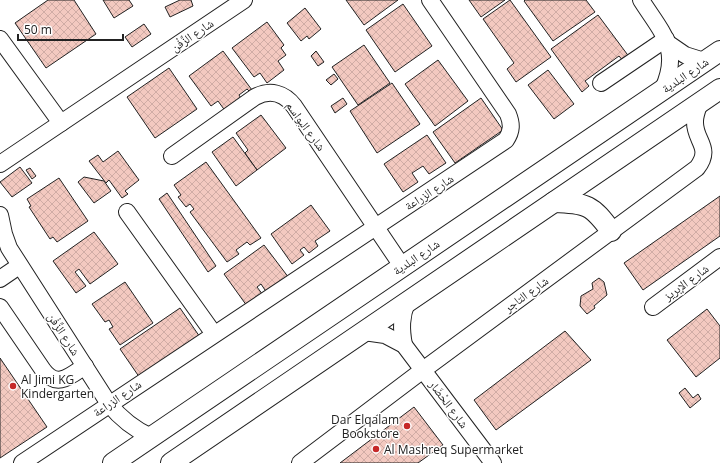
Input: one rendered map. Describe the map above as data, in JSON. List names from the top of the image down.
{
  "streets": {
    "main road": ["شارع البلدية"],
    "street": [
      "شارع الزَّفْن",
      "شارع البواسم",
      "شارع الزراعة",
      "شارع الإبريز",
      "شارع التاجر",
      "شارع الحْضَار"
    ]
  },
  "crossings": [
    ["شارع الزَّفْن", "شارع البلدية"],
    ["شارع الزَّفْن", "شارع الزراعة"],
    ["شارع البلدية", "شارع البواسم"],
    ["شارع البواسم", "شارع الزراعة"],
    ["شارع التاجر", "شارع الحْضَار"]
  ],
  "places": ["Al Jimi KG Kindergarten", "Dar Elqalam Bookstore", "Al Mashreq Supermarket"],
  "scale_bar": "50 m"
}
